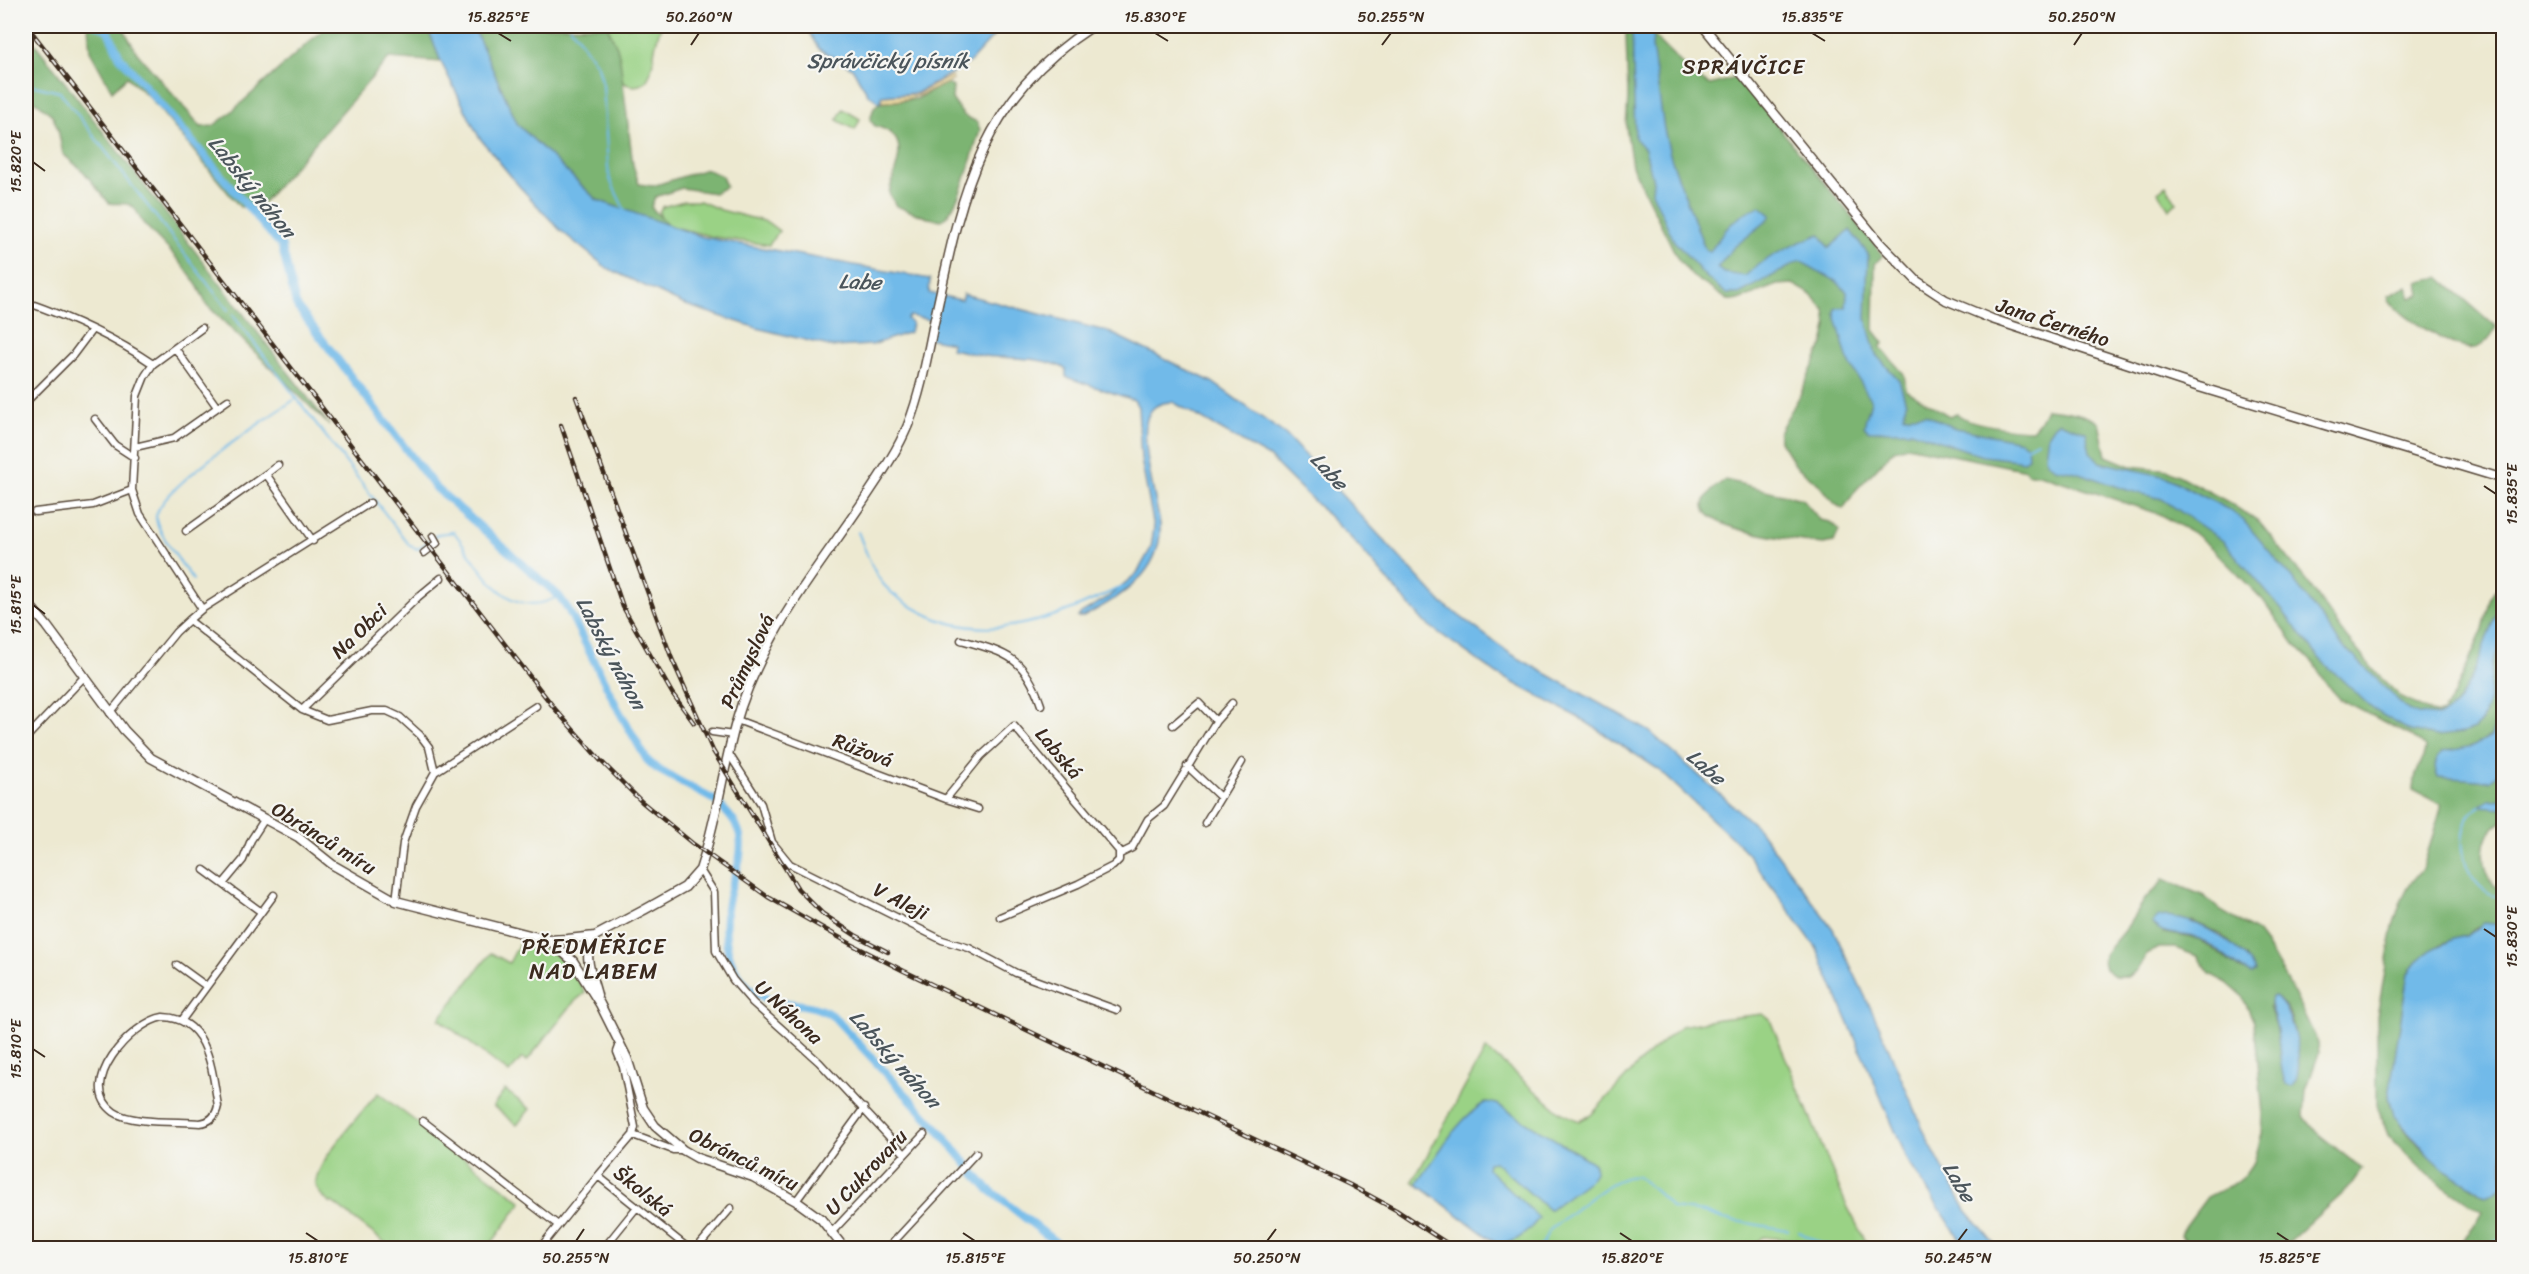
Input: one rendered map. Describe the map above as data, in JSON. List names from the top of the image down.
{
  "streets": {
    "street": [
      "Jana Černého",
      "Na Obci",
      "Průmyslová",
      "Růžová",
      "Labská",
      "Obránců míru",
      "V Aleji",
      "U Náhona",
      "U Cukrovaru",
      "Školská"
    ]
  },
  "crossings": [
    ["Průmyslová", "Růžová"],
    ["Průmyslová", "V Aleji"],
    ["Průmyslová", "U Náhona"],
    ["Růžová", "Labská"],
    ["Obránců míru", "U Cukrovaru"],
    ["U Náhona", "U Cukrovaru"]
  ],
  "districts": ["SPRÁVČICE", "PŘEDMĚŘICE NAD LABEM"],
  "water": ["Správčický písník", "Labský náhon", "Labe"],
  "coordinates": [
    "15.825°E",
    "50.260°N",
    "15.830°E",
    "50.255°N",
    "15.835°E",
    "50.250°N",
    "15.820°E",
    "15.815°E",
    "15.810°E",
    "50.245°N"
  ]
}
